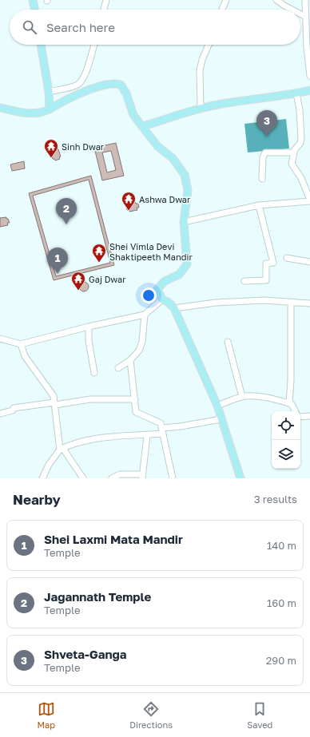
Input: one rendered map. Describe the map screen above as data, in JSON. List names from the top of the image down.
{
  "places": {
    "temple": [
      "Sinh Dwar",
      "Ashwa Dwar",
      "Shei Vimla Devi Shaktipeeth Mandir",
      "Gaj Dwar"
    ]
  },
  "page": {
    "search": "Search here",
    "pins": ["3", "2", "1"],
    "heading": ["Nearby", "3 results"],
    "list": [
      {
        "mark": "1",
        "name": "Shei Laxmi Mata Mandir",
        "note": "Temple",
        "value": "140 m"
      },
      {
        "mark": "2",
        "name": "Jagannath Temple",
        "note": "Temple",
        "value": "160 m"
      },
      {
        "mark": "3",
        "name": "Shveta-Ganga",
        "note": "Temple",
        "value": "290 m"
      }
    ],
    "nav": ["Map", "Directions", "Saved"]
  }
}
